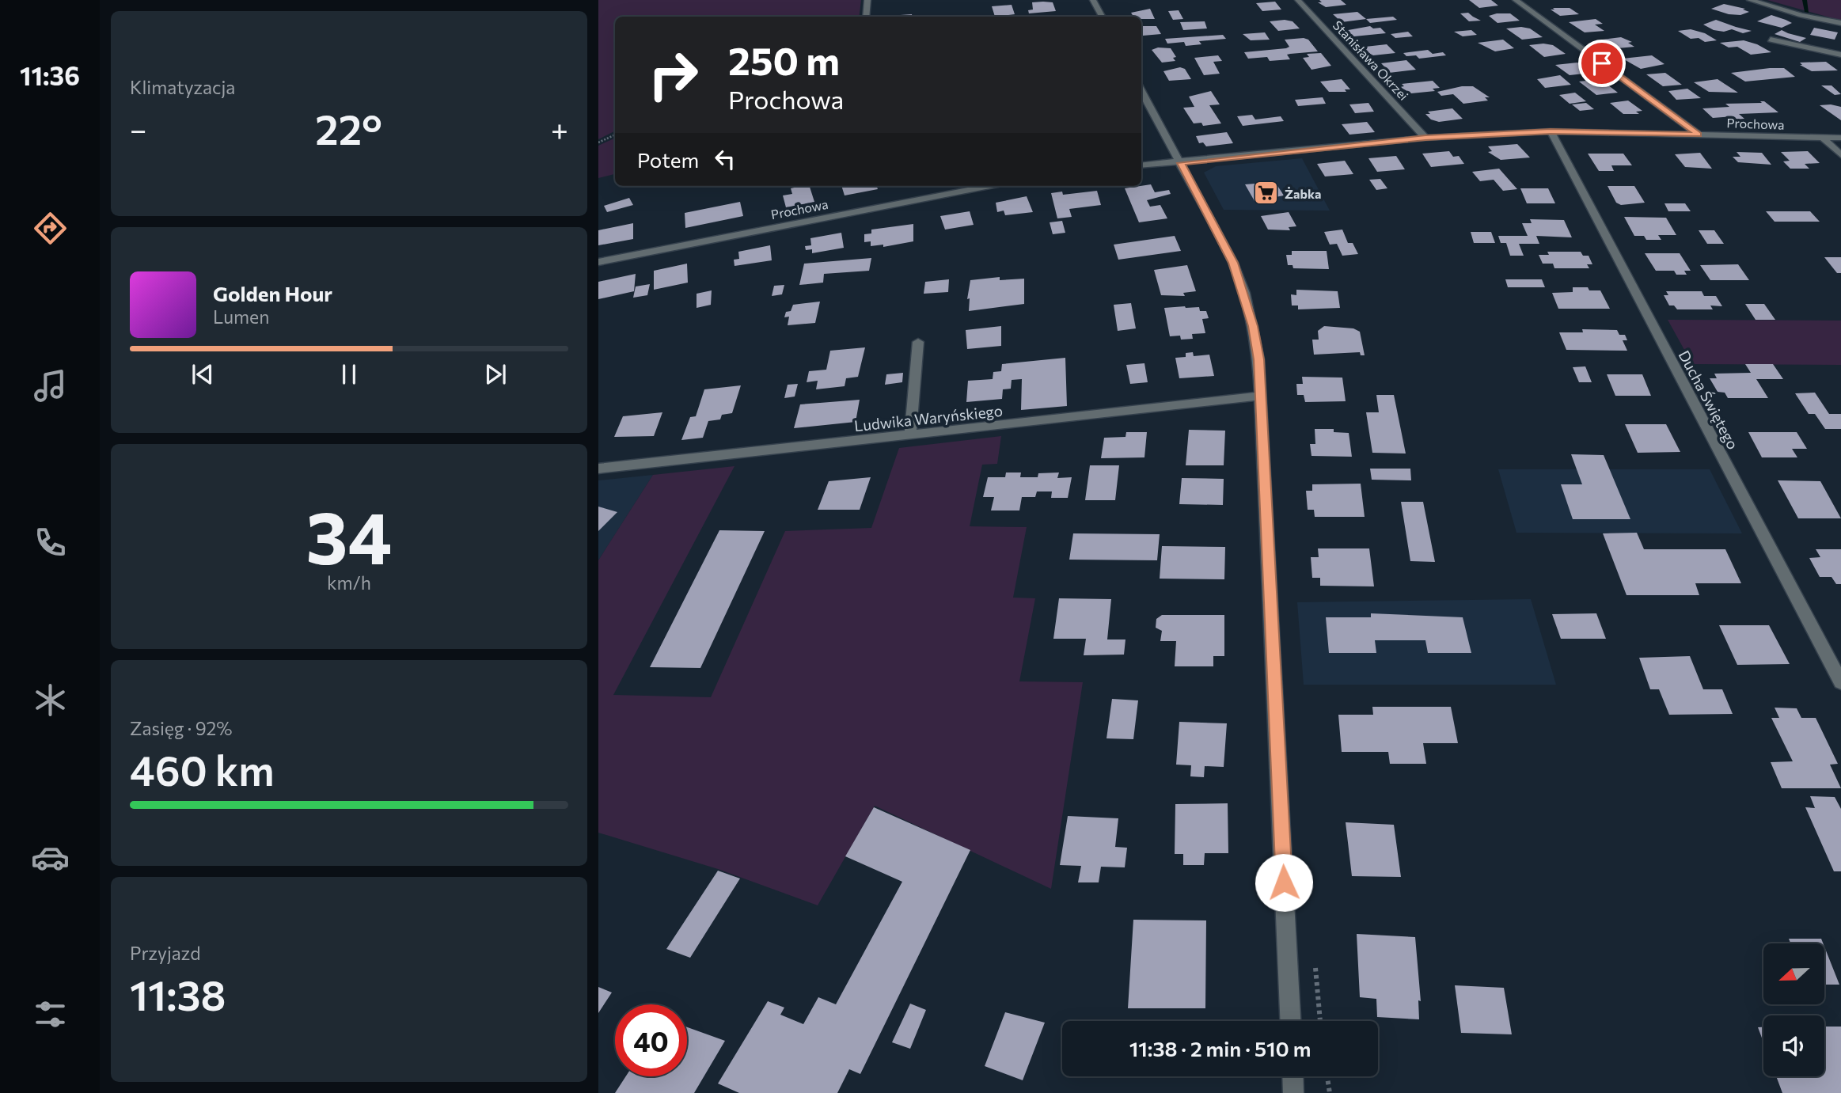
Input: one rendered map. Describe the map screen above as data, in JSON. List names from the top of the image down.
{
  "streets": {
    "street": [
      "Stanisława Okrzei",
      "Prochowa",
      "Ducha Świętego",
      "Ludwika Waryńskiego"
    ]
  },
  "crossings": [
    ["Stanisława Okrzei", "Prochowa"],
    ["Prochowa", "Ducha Świętego"]
  ],
  "places": {
    "supermarket": ["Żabka"]
  },
  "north": "left",
  "page": {
    "tabs": "11:36",
    "tile": [
      "Klimatyzacja",
      ["34", "km/h"],
      ["Zasięg · 92%", "460 km"],
      ["Przyjazd", "11:38"]
    ],
    "turn": ["250 m", "Prochowa"],
    "heat": ["−", "22°", "+"],
    "then": "Potem",
    "song": ["Golden Hour", "Lumen"],
    "limit": "40",
    "trip": "11:38 · 2 min · 510 m"
  }
}
